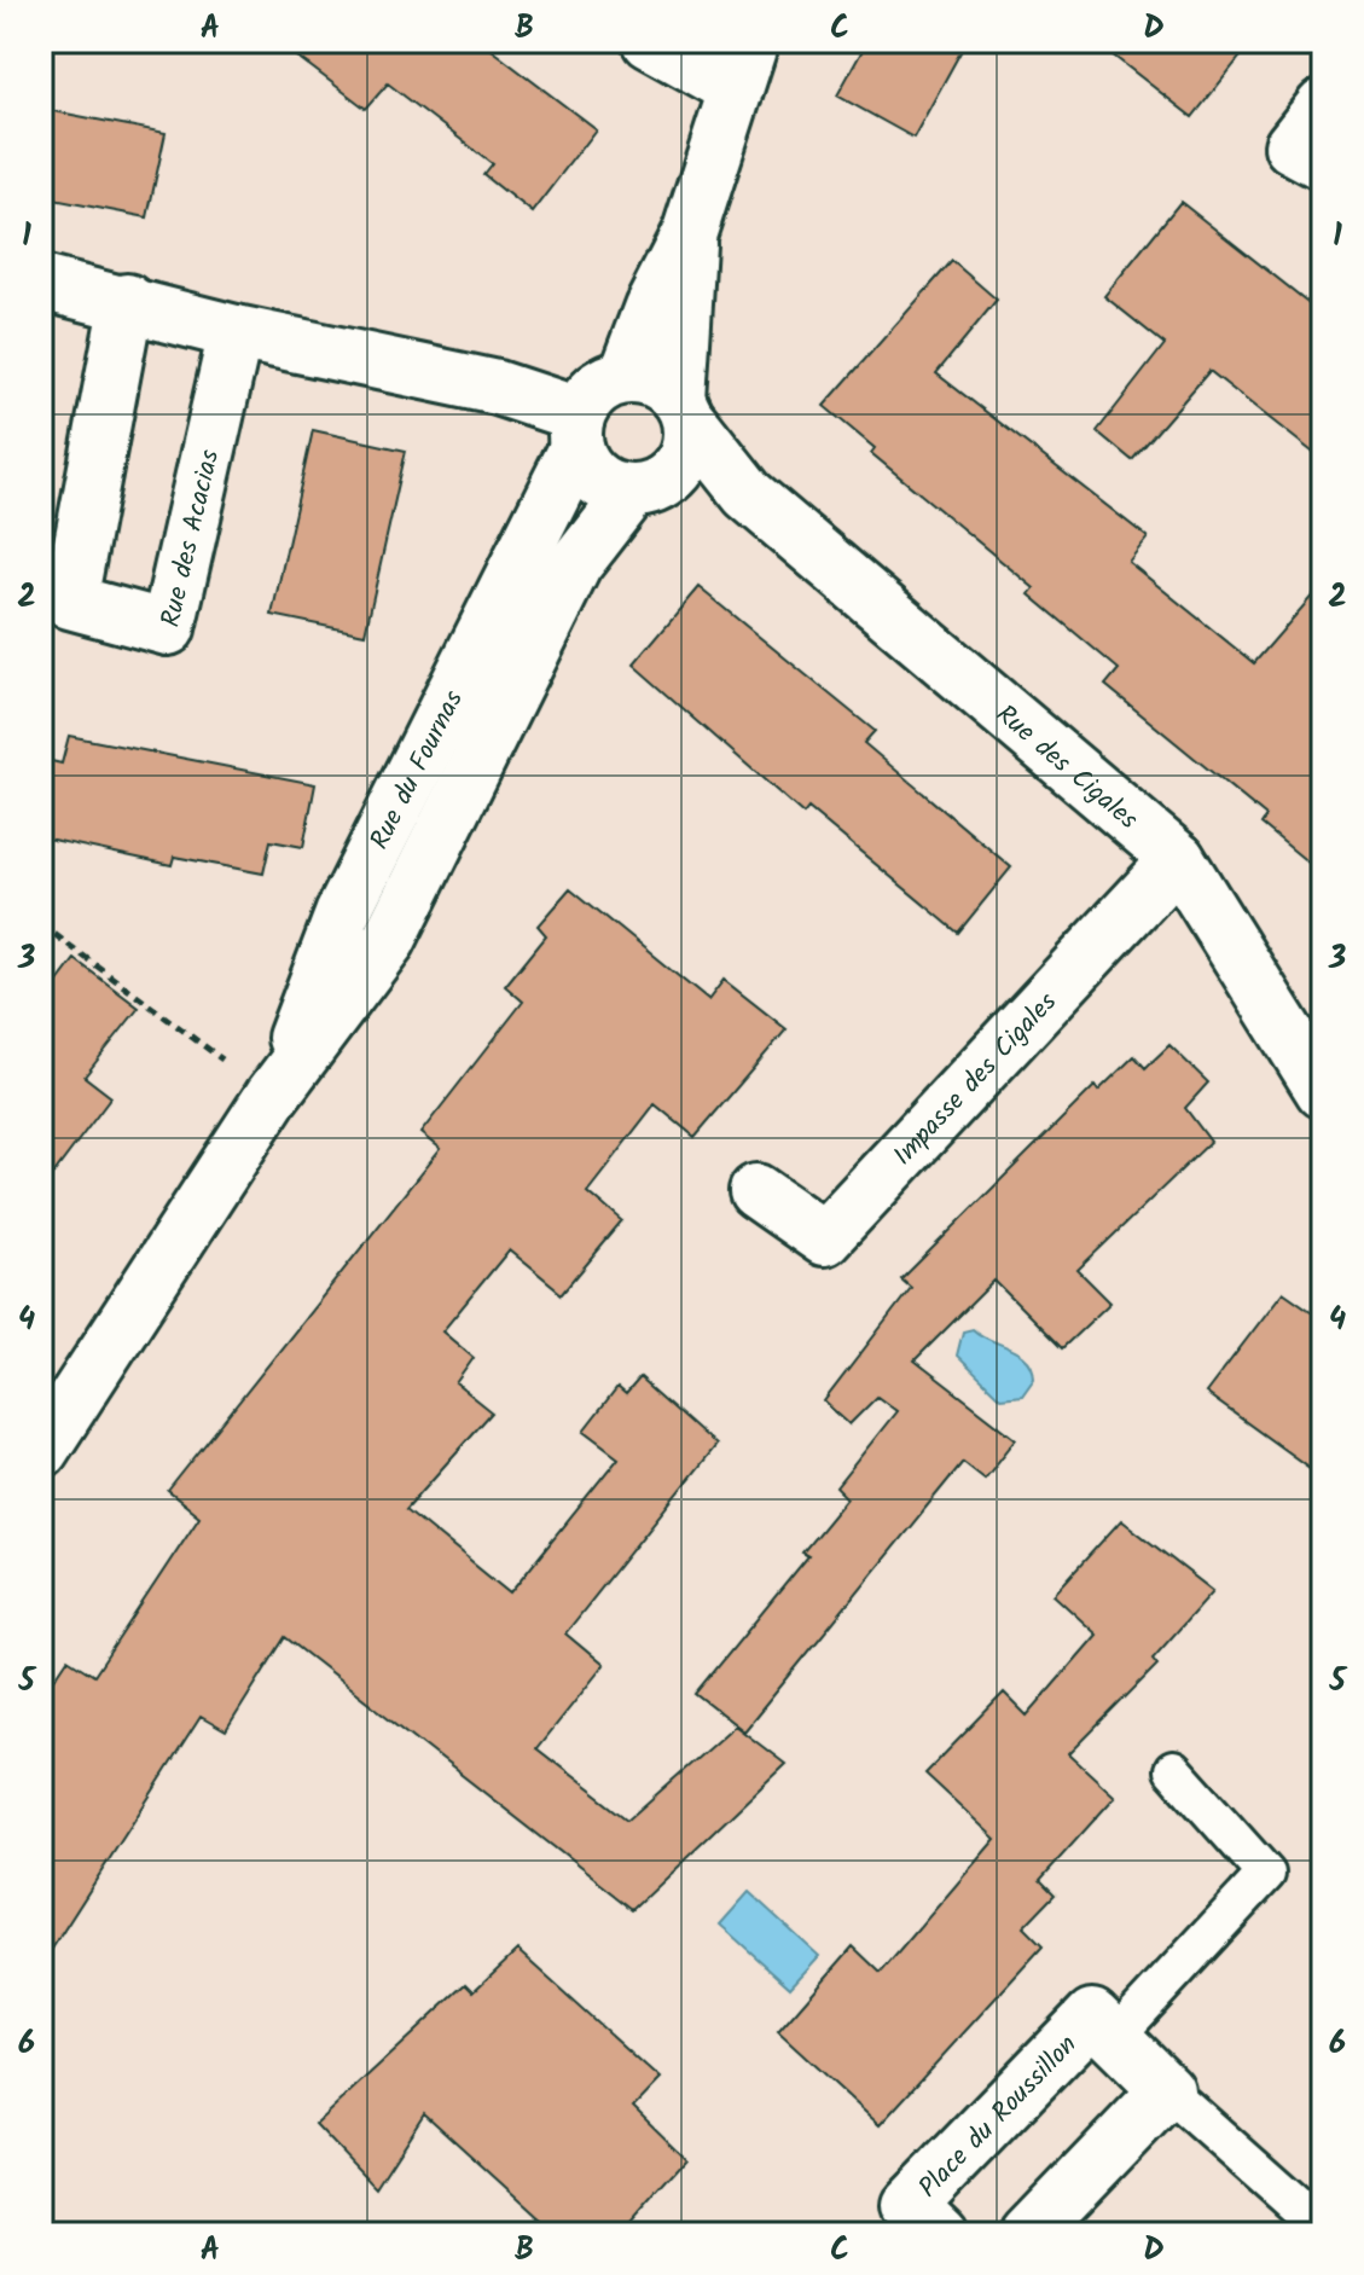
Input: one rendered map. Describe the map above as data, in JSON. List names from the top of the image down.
{
  "streets": {
    "street": [
      "Rue des Acacias",
      "Rue des Cigales",
      "Rue du Fournas",
      "Impasse des Cigales",
      "Place du Roussillon"
    ]
  },
  "crossings": [
    ["Rue des Cigales", "Rue du Fournas"],
    ["Rue des Cigales", "Impasse des Cigales"]
  ],
  "grid": {
    "columns": [
      "A",
      "B",
      "C",
      "D"
    ],
    "rows": [
      "1",
      "2",
      "3",
      "4",
      "5",
      "6"
    ]
  }
}
